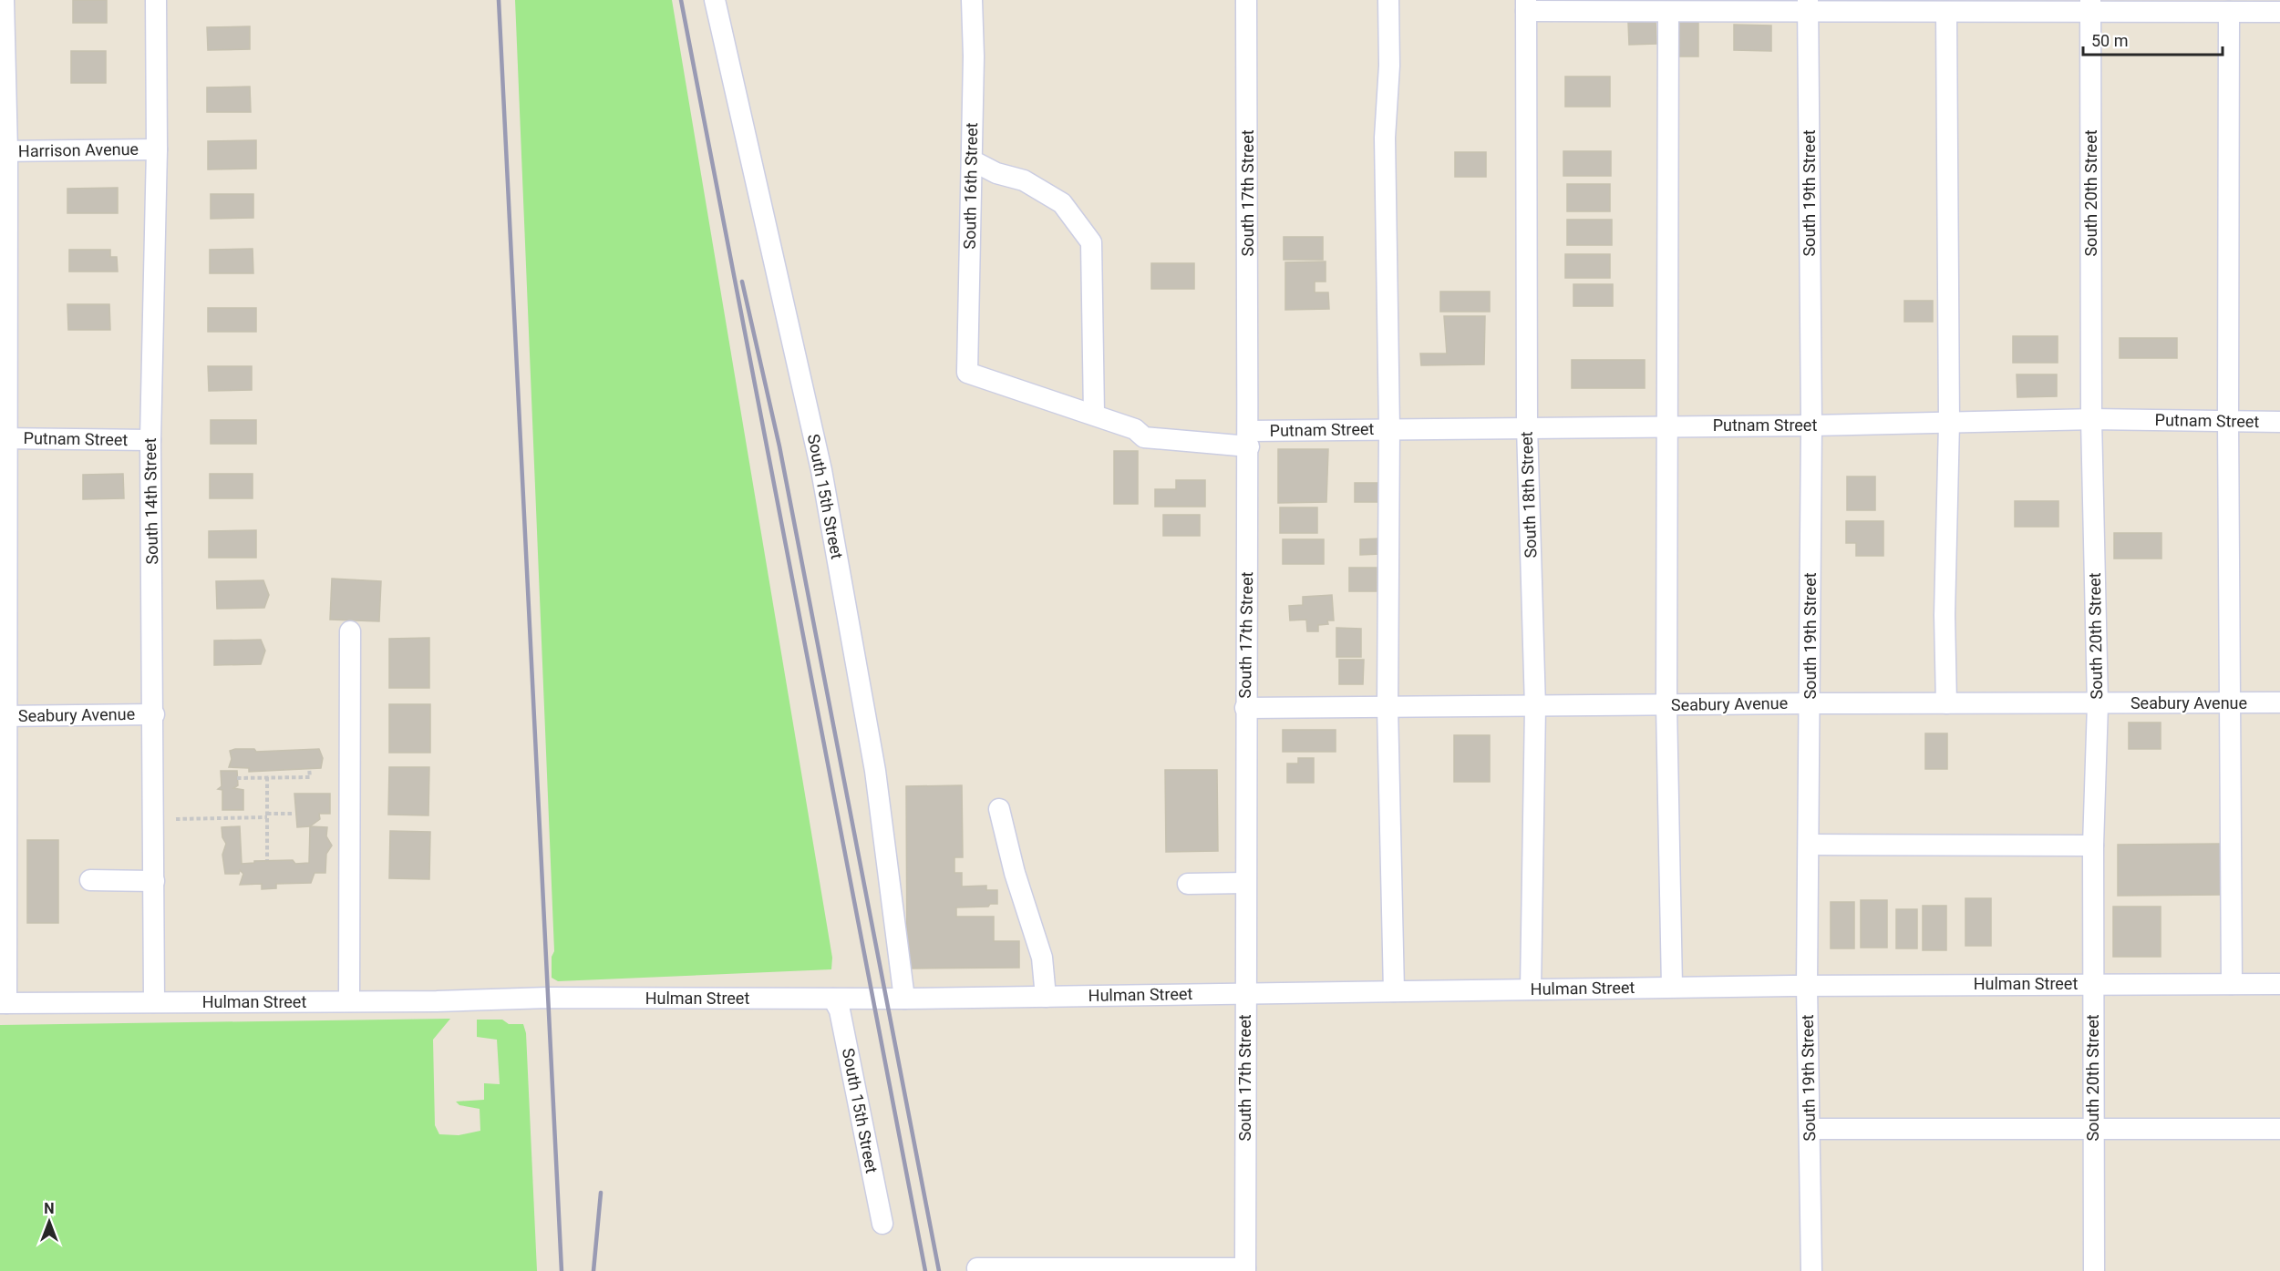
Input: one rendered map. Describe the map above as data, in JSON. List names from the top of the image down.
{
  "streets": {
    "street": [
      "Harrison Avenue",
      "South 16th Street",
      "South 17th Street",
      "South 19th Street",
      "South 20th Street",
      "Putnam Street",
      "South 18th Street",
      "South 15th Street",
      "South 14th Street",
      "Seabury Avenue",
      "Hulman Street"
    ]
  },
  "crossings": [
    ["Harrison Avenue", "South 14th Street"],
    ["South 16th Street", "Putnam Street"],
    ["South 17th Street", "Putnam Street"],
    ["South 17th Street", "Seabury Avenue"],
    ["South 17th Street", "Hulman Street"],
    ["South 19th Street", "Putnam Street"],
    ["South 19th Street", "Seabury Avenue"],
    ["South 19th Street", "Hulman Street"],
    ["South 20th Street", "Putnam Street"],
    ["South 20th Street", "Seabury Avenue"],
    ["South 20th Street", "Hulman Street"],
    ["Putnam Street", "South 18th Street"],
    ["Putnam Street", "South 14th Street"],
    ["South 18th Street", "Seabury Avenue"],
    ["South 18th Street", "Hulman Street"],
    ["South 15th Street", "Hulman Street"],
    ["South 14th Street", "Seabury Avenue"],
    ["South 14th Street", "Hulman Street"]
  ],
  "scale_bar": "50 m",
  "north": "top"
}
